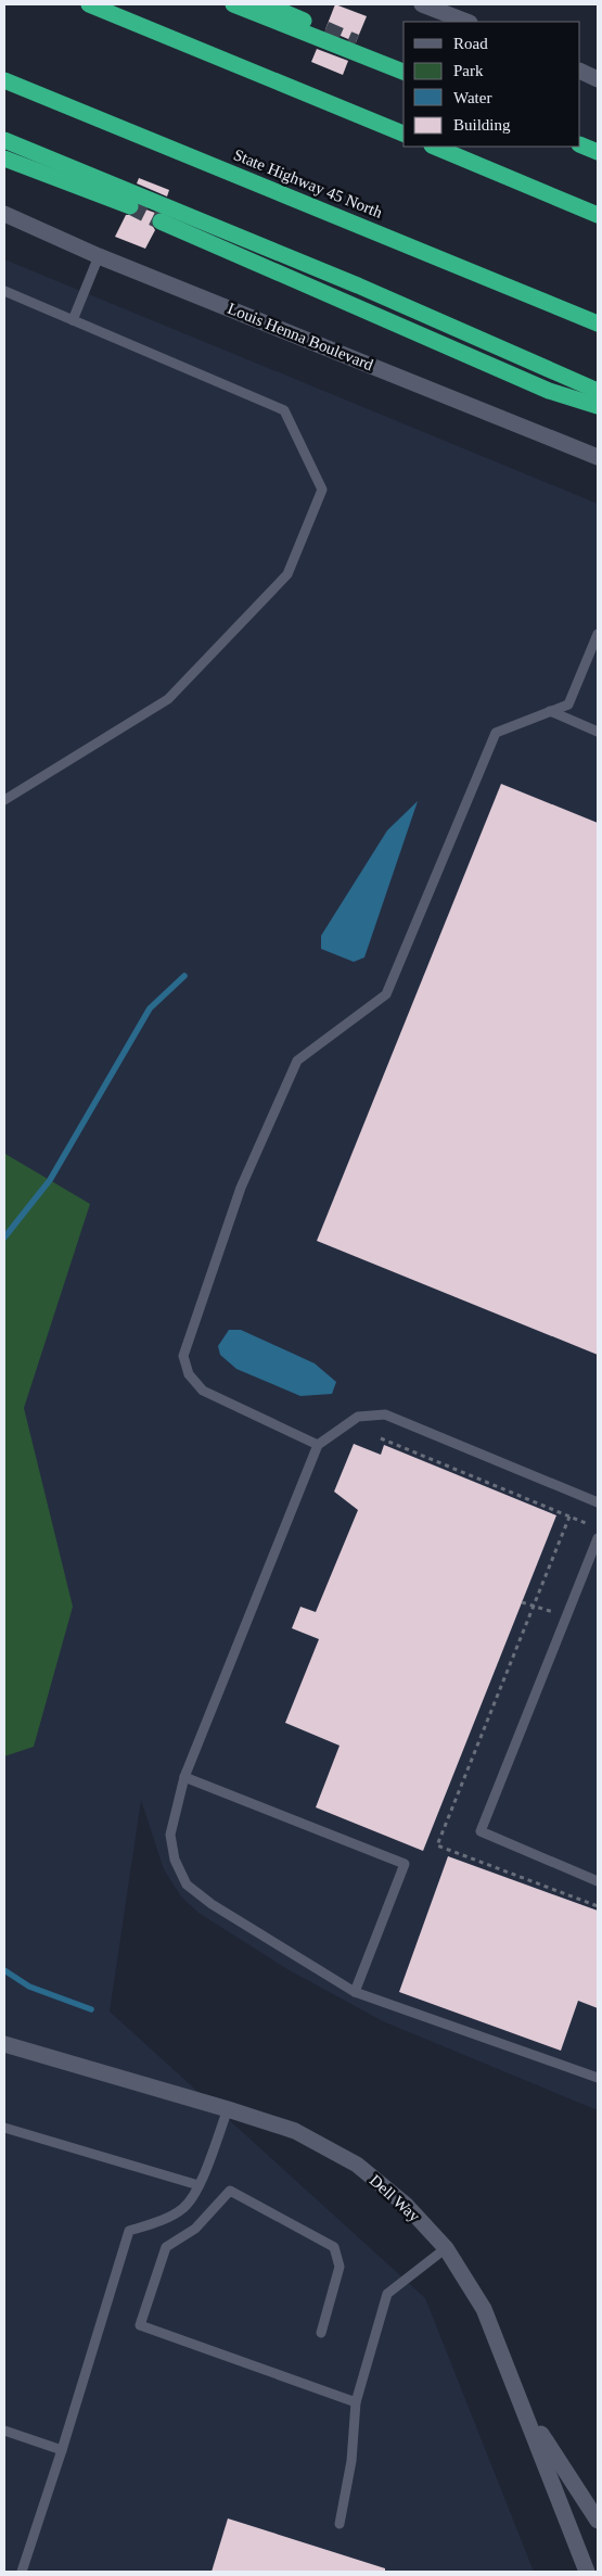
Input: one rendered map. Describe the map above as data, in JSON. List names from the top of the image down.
{
  "streets": {
    "highway": ["State Highway 45 North"],
    "street": ["Louis Henna Boulevard", "Dell Way"]
  },
  "legend": [
    "Road",
    "Park",
    "Water",
    "Building"
  ]
}
